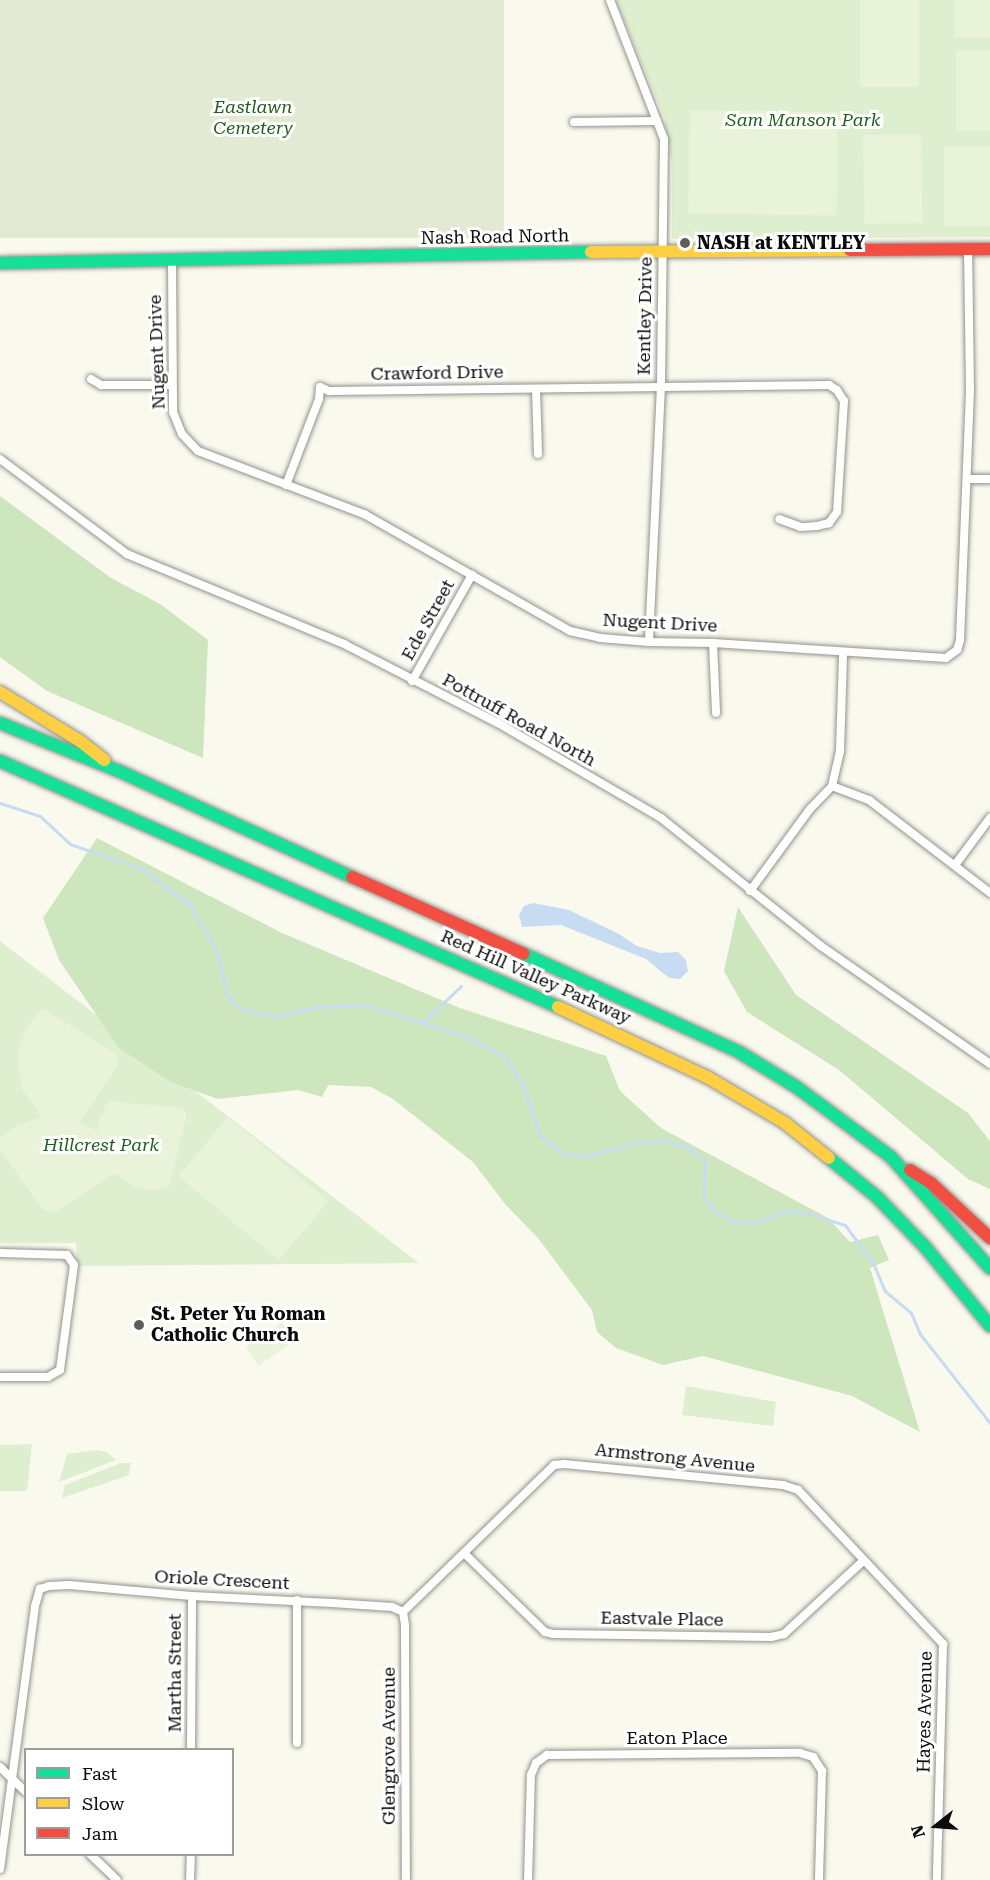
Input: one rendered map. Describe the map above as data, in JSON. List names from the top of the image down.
{
  "streets": {
    "main road": ["Nash Road North", "Red Hill Valley Parkway"],
    "street": [
      "Kentley Drive",
      "Nugent Drive",
      "Crawford Drive",
      "Ede Street",
      "Pottruff Road North",
      "Armstrong Avenue",
      "Oriole Crescent",
      "Eastvale Place",
      "Martha Street",
      "Hayes Avenue",
      "Eaton Place",
      "Glengrove Avenue"
    ]
  },
  "crossings": [
    ["Nash Road North", "Kentley Drive"],
    ["Nash Road North", "Nugent Drive"],
    ["Kentley Drive", "Nugent Drive"],
    ["Kentley Drive", "Crawford Drive"],
    ["Nugent Drive", "Crawford Drive"],
    ["Nugent Drive", "Ede Street"],
    ["Ede Street", "Pottruff Road North"],
    ["Armstrong Avenue", "Oriole Crescent"],
    ["Armstrong Avenue", "Eastvale Place"],
    ["Armstrong Avenue", "Hayes Avenue"],
    ["Armstrong Avenue", "Glengrove Avenue"],
    ["Oriole Crescent", "Martha Street"],
    ["Oriole Crescent", "Glengrove Avenue"]
  ],
  "parks": ["Eastlawn Cemetery", "Sam Manson Park", "Hillcrest Park"],
  "places": ["NASH at KENTLEY", "St. Peter Yu Roman Catholic Church"],
  "legend": ["Fast", "Slow", "Jam"],
  "north": "left"
}
